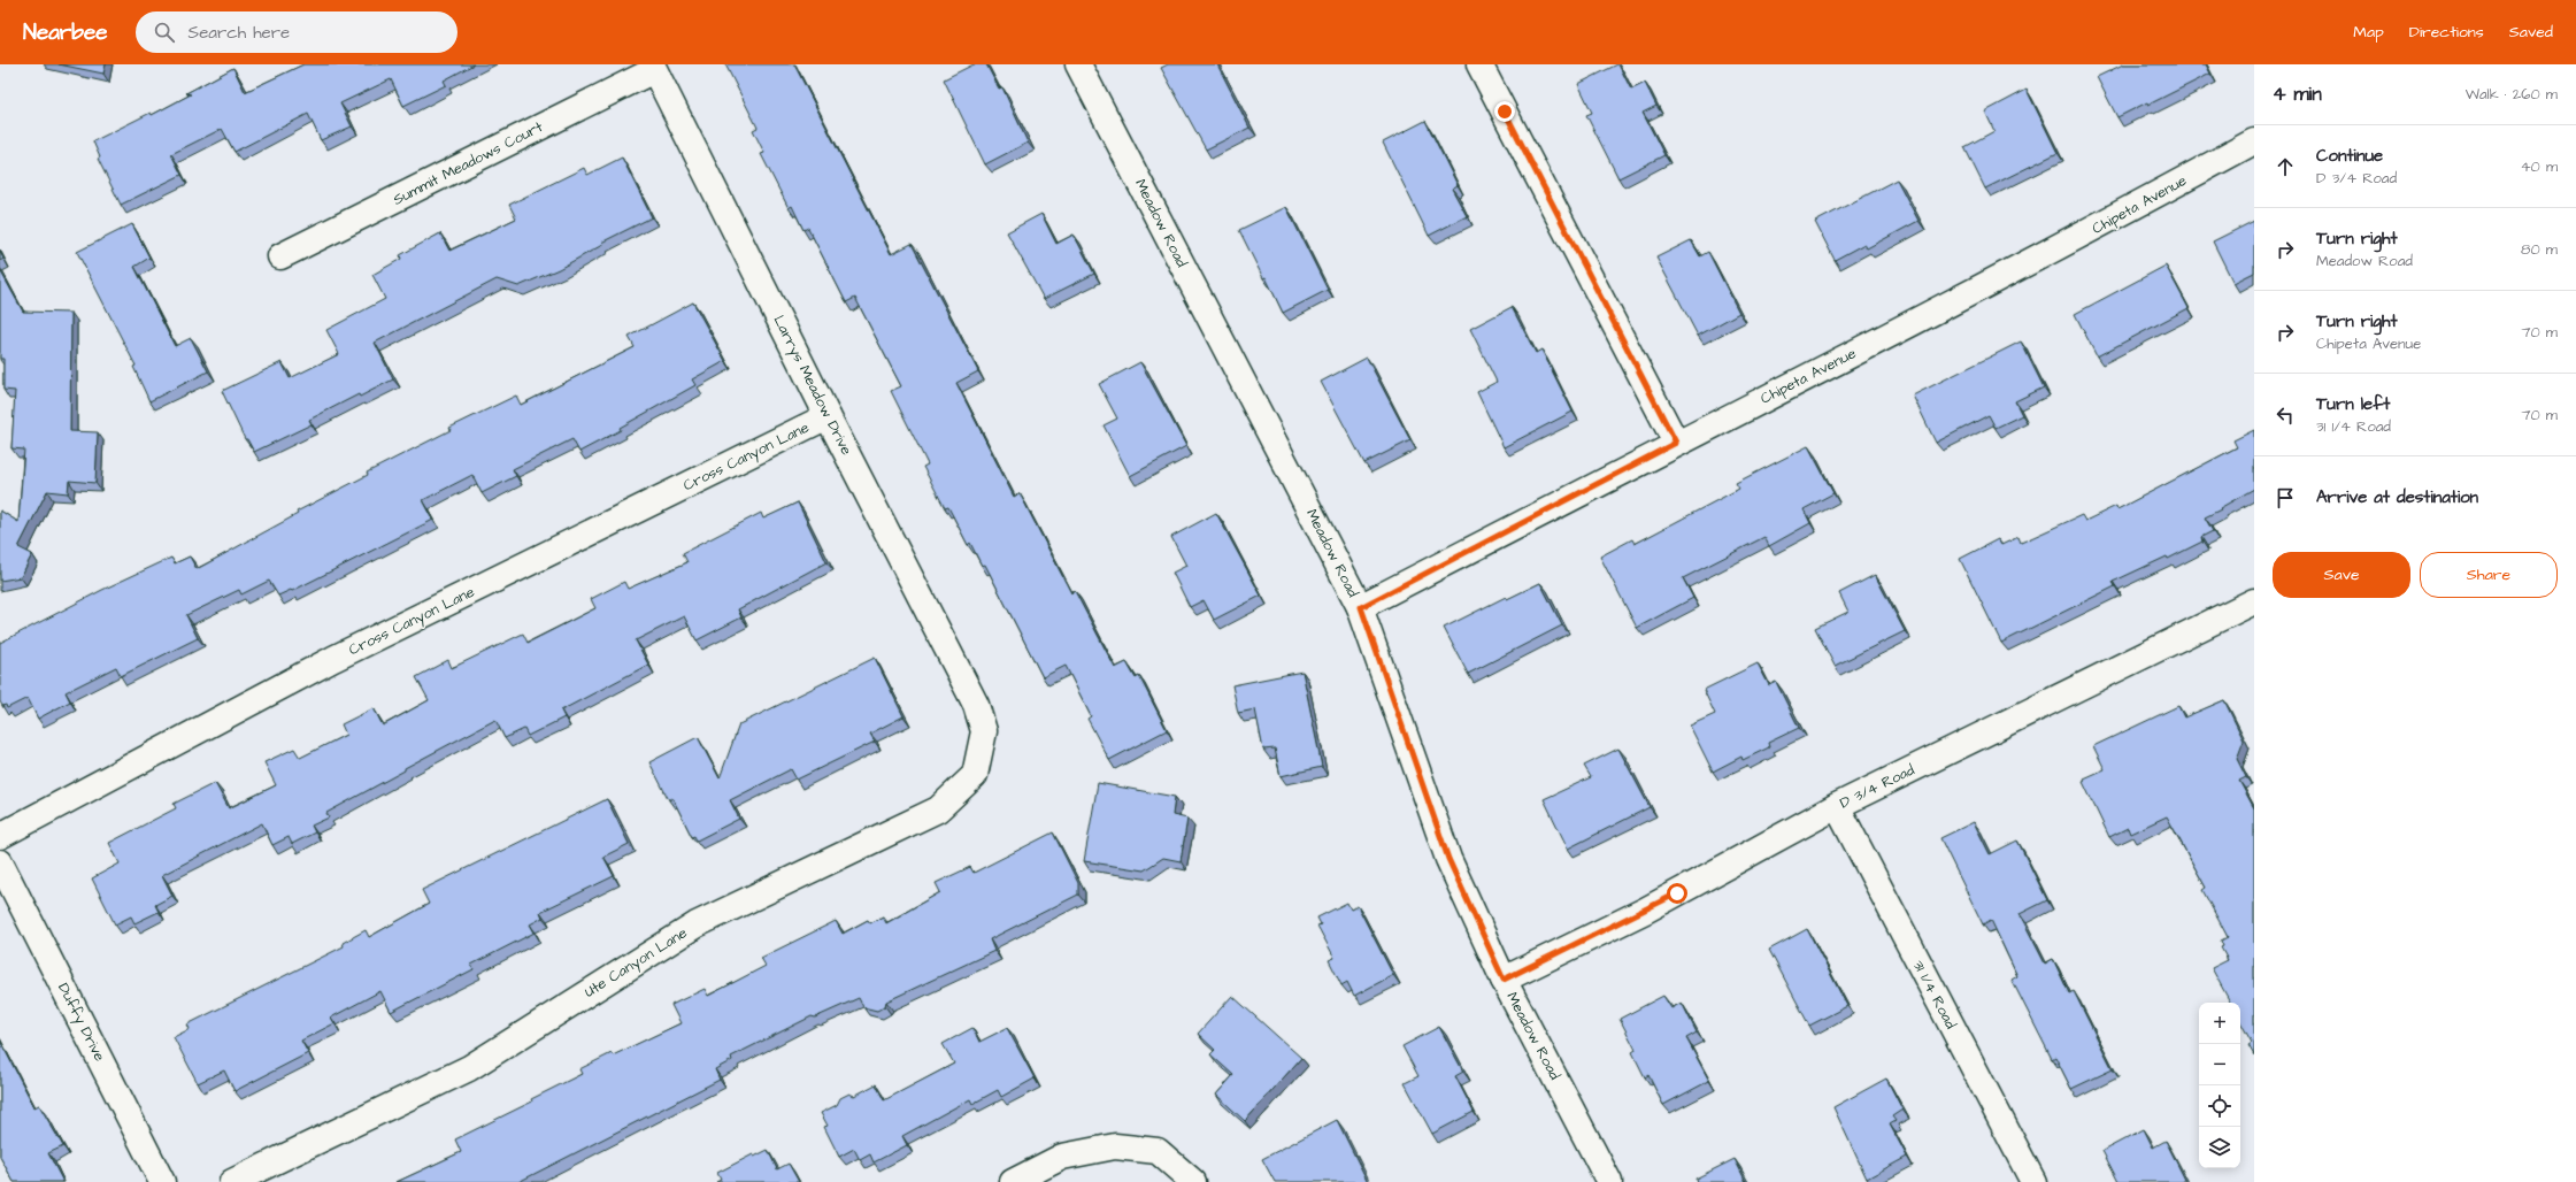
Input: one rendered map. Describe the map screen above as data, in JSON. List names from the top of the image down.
{
  "streets": {
    "street": [
      "Summit Meadows Court",
      "Chipeta Avenue",
      "Meadow Road",
      "Larrys Meadow Drive",
      "Cross Canyon Lane",
      "D 3/4 Road",
      "Ute Canyon Lane",
      "31 1/4 Road",
      "Duffy Drive"
    ]
  },
  "crossings": [
    ["Summit Meadows Court", "Larrys Meadow Drive"],
    ["Chipeta Avenue", "Meadow Road"],
    ["Meadow Road", "D 3/4 Road"],
    ["Larrys Meadow Drive", "Cross Canyon Lane"],
    ["Larrys Meadow Drive", "Ute Canyon Lane"],
    ["D 3/4 Road", "31 1/4 Road"]
  ],
  "page": {
    "header": "Nearbee",
    "search": "Search here",
    "nav": ["Map", "Directions", "Saved"],
    "heading": ["4 min", "Walk · 260 m"],
    "list": [
      ["Continue", "D 3/4 Road", "40 m"],
      ["Turn right", "Meadow Road", "80 m"],
      ["Turn right", "Chipeta Avenue", "70 m"],
      ["Turn left", "31 1/4 Road", "70 m"],
      "Arrive at destination"
    ],
    "buttons": ["Save", "Share"],
    "map_buttons": ["+", "−"]
  }
}
